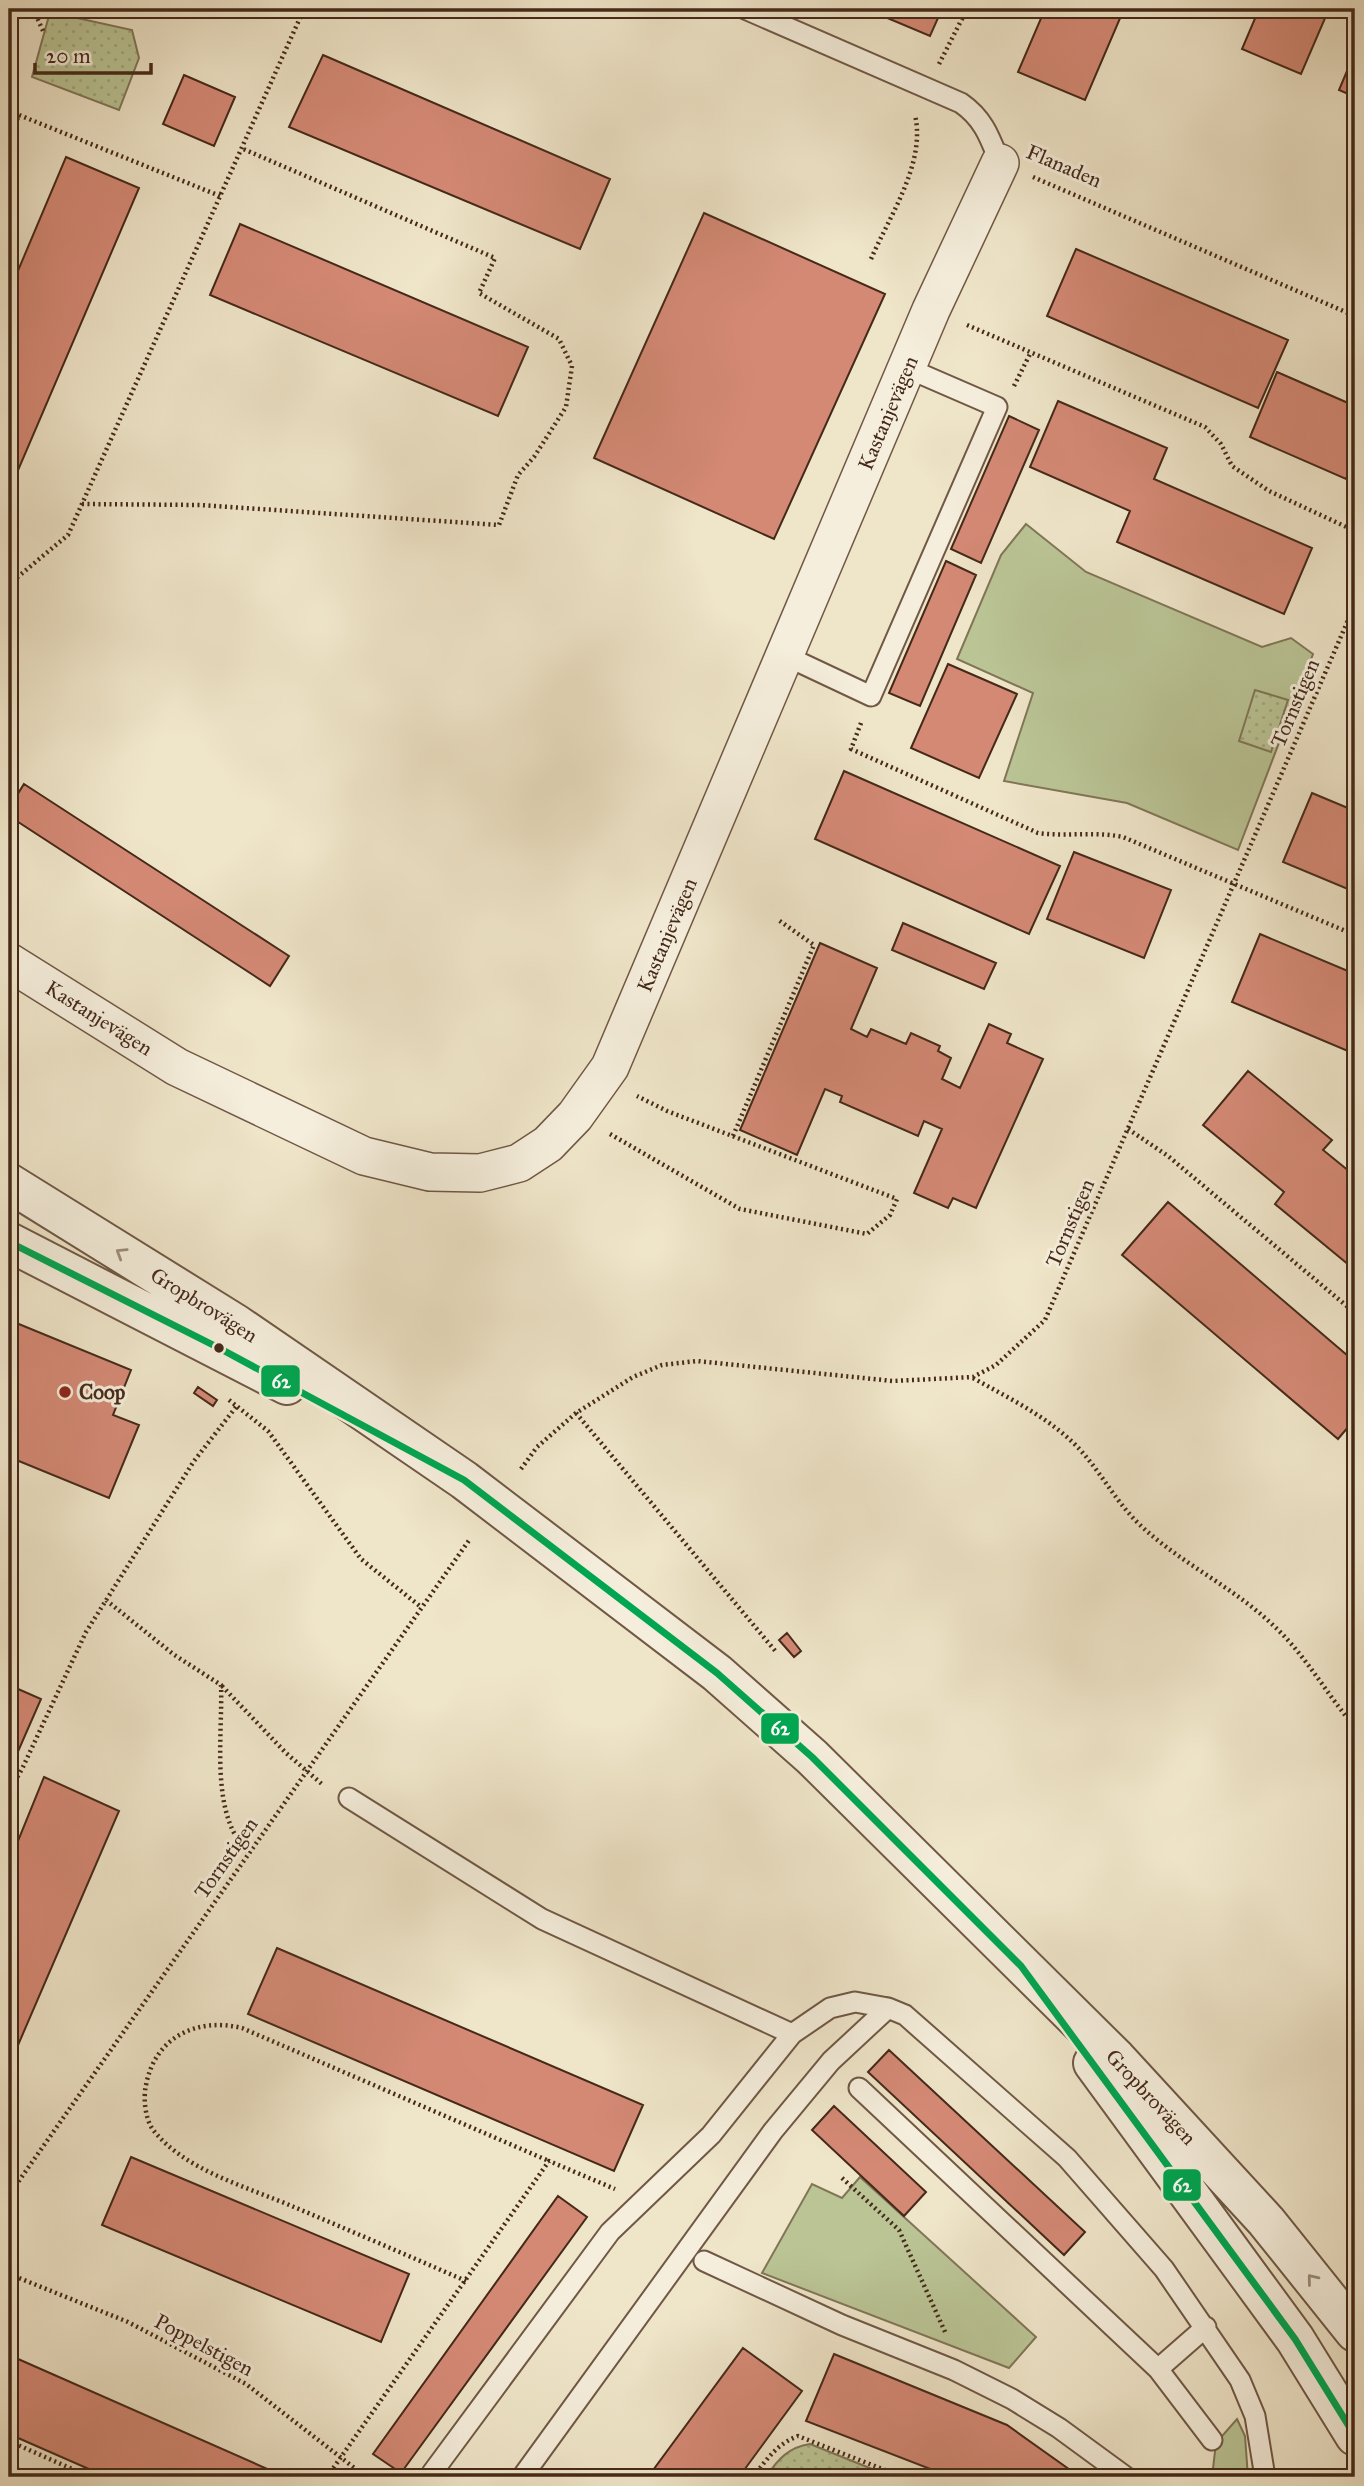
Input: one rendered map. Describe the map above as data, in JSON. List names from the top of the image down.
{
  "streets": {
    "street": ["Kastanjevägen", "Gropbrovägen"],
    "lane": ["Flanaden"],
    "path": ["Tornstigen", "Poppelstigen"]
  },
  "crossings": [
    ["Flanaden", "Kastanjevägen"]
  ],
  "places": ["Coop"],
  "lines": ["transit line 62"],
  "scale_bar": "20 m"
}
